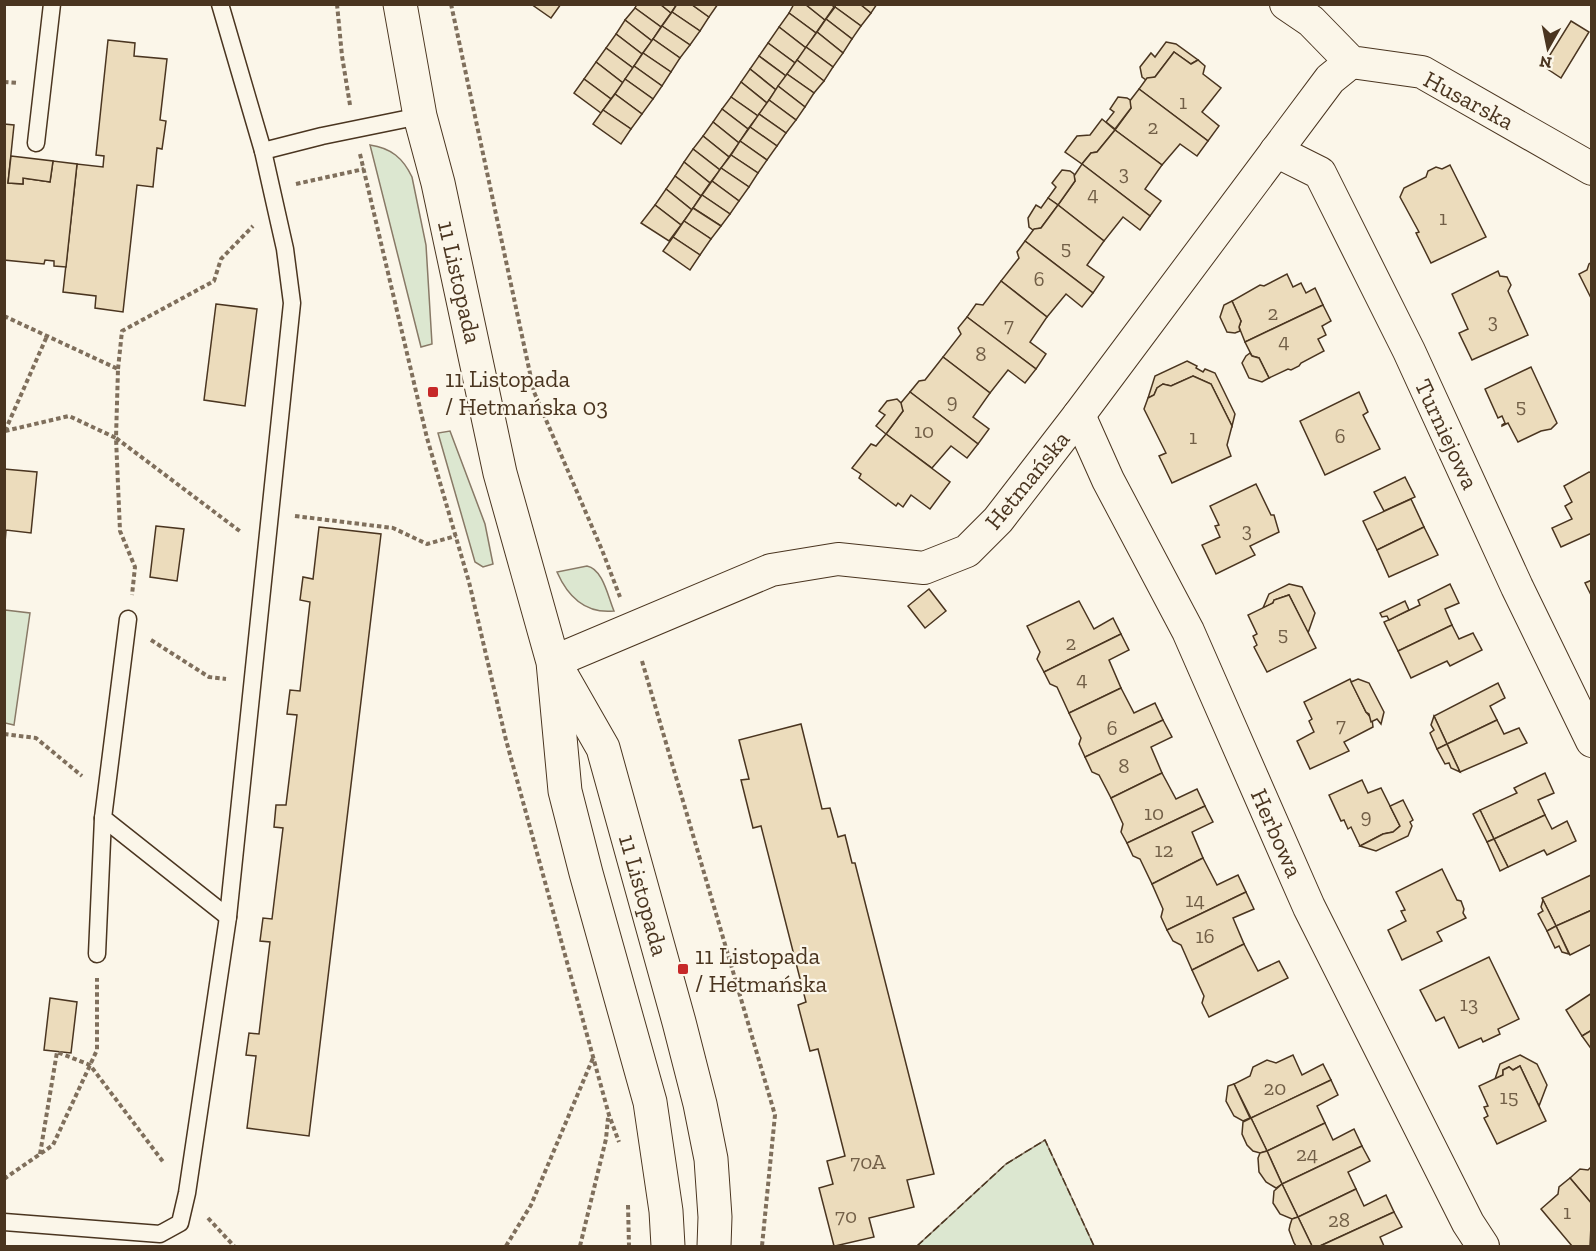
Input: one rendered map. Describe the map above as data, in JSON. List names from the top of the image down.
{
  "streets": {
    "street": [
      "Husarska",
      "11 Listopada",
      "Turniejowa",
      "Hetmańska",
      "Herbowa"
    ]
  },
  "crossings": [
    ["Husarska", "Hetmańska"],
    ["11 Listopada", "Hetmańska"],
    ["Turniejowa", "Hetmańska"],
    ["Hetmańska", "Herbowa"]
  ],
  "places": {
    "transit": ["11 Listopada / Hetmańska 03", "11 Listopada / Hetmańska"]
  },
  "house_numbers": [
    "1",
    "2",
    "3",
    "4",
    "1",
    "5",
    "6",
    "2",
    "3",
    "7",
    "4",
    "8",
    "9",
    "5",
    "10",
    "6",
    "1",
    "3",
    "5",
    "2",
    "4",
    "7",
    "6",
    "8",
    "10",
    "9",
    "12",
    "14",
    "16",
    "13",
    "20",
    "15",
    "24",
    "70A",
    "1",
    "70",
    "28"
  ],
  "north": "bottom"
}
